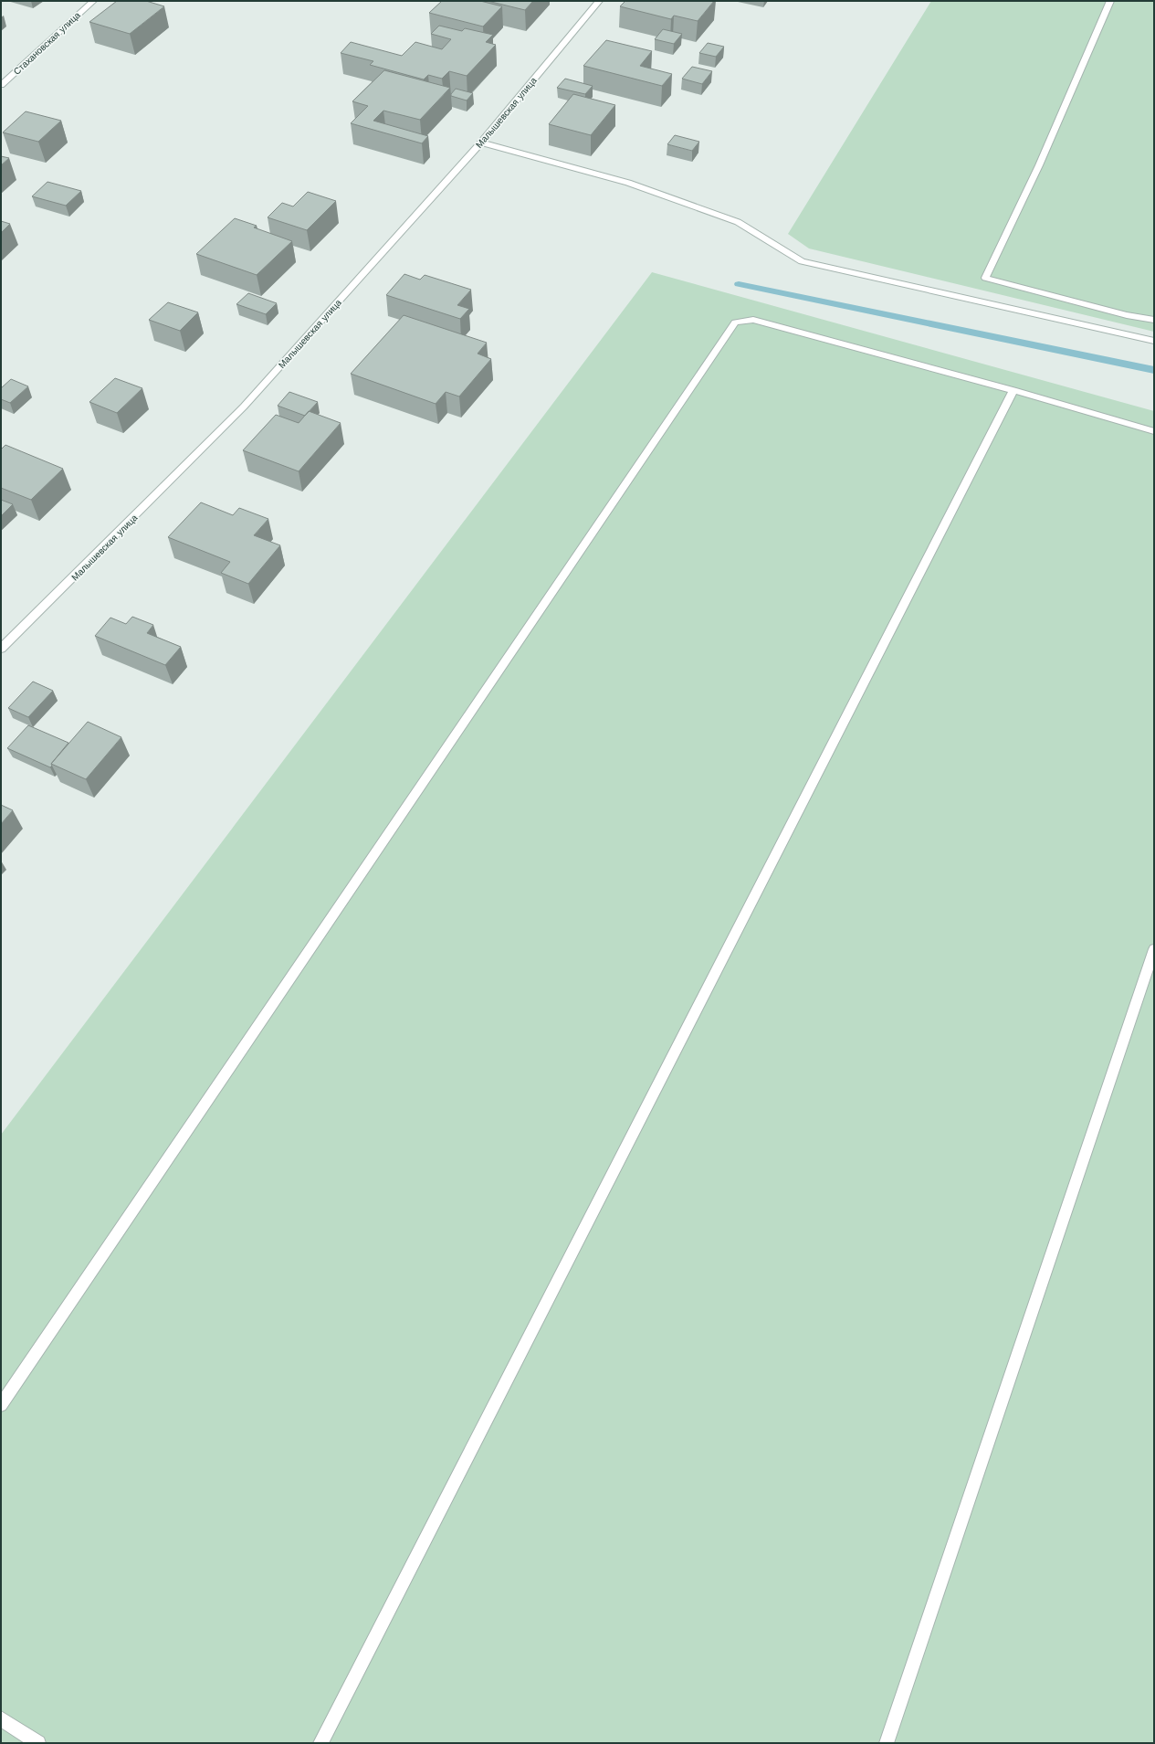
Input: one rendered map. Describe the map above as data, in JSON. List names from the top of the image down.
{
  "streets": {
    "street": ["Стахановская улица", "Малышевская улица"]
  }
}
